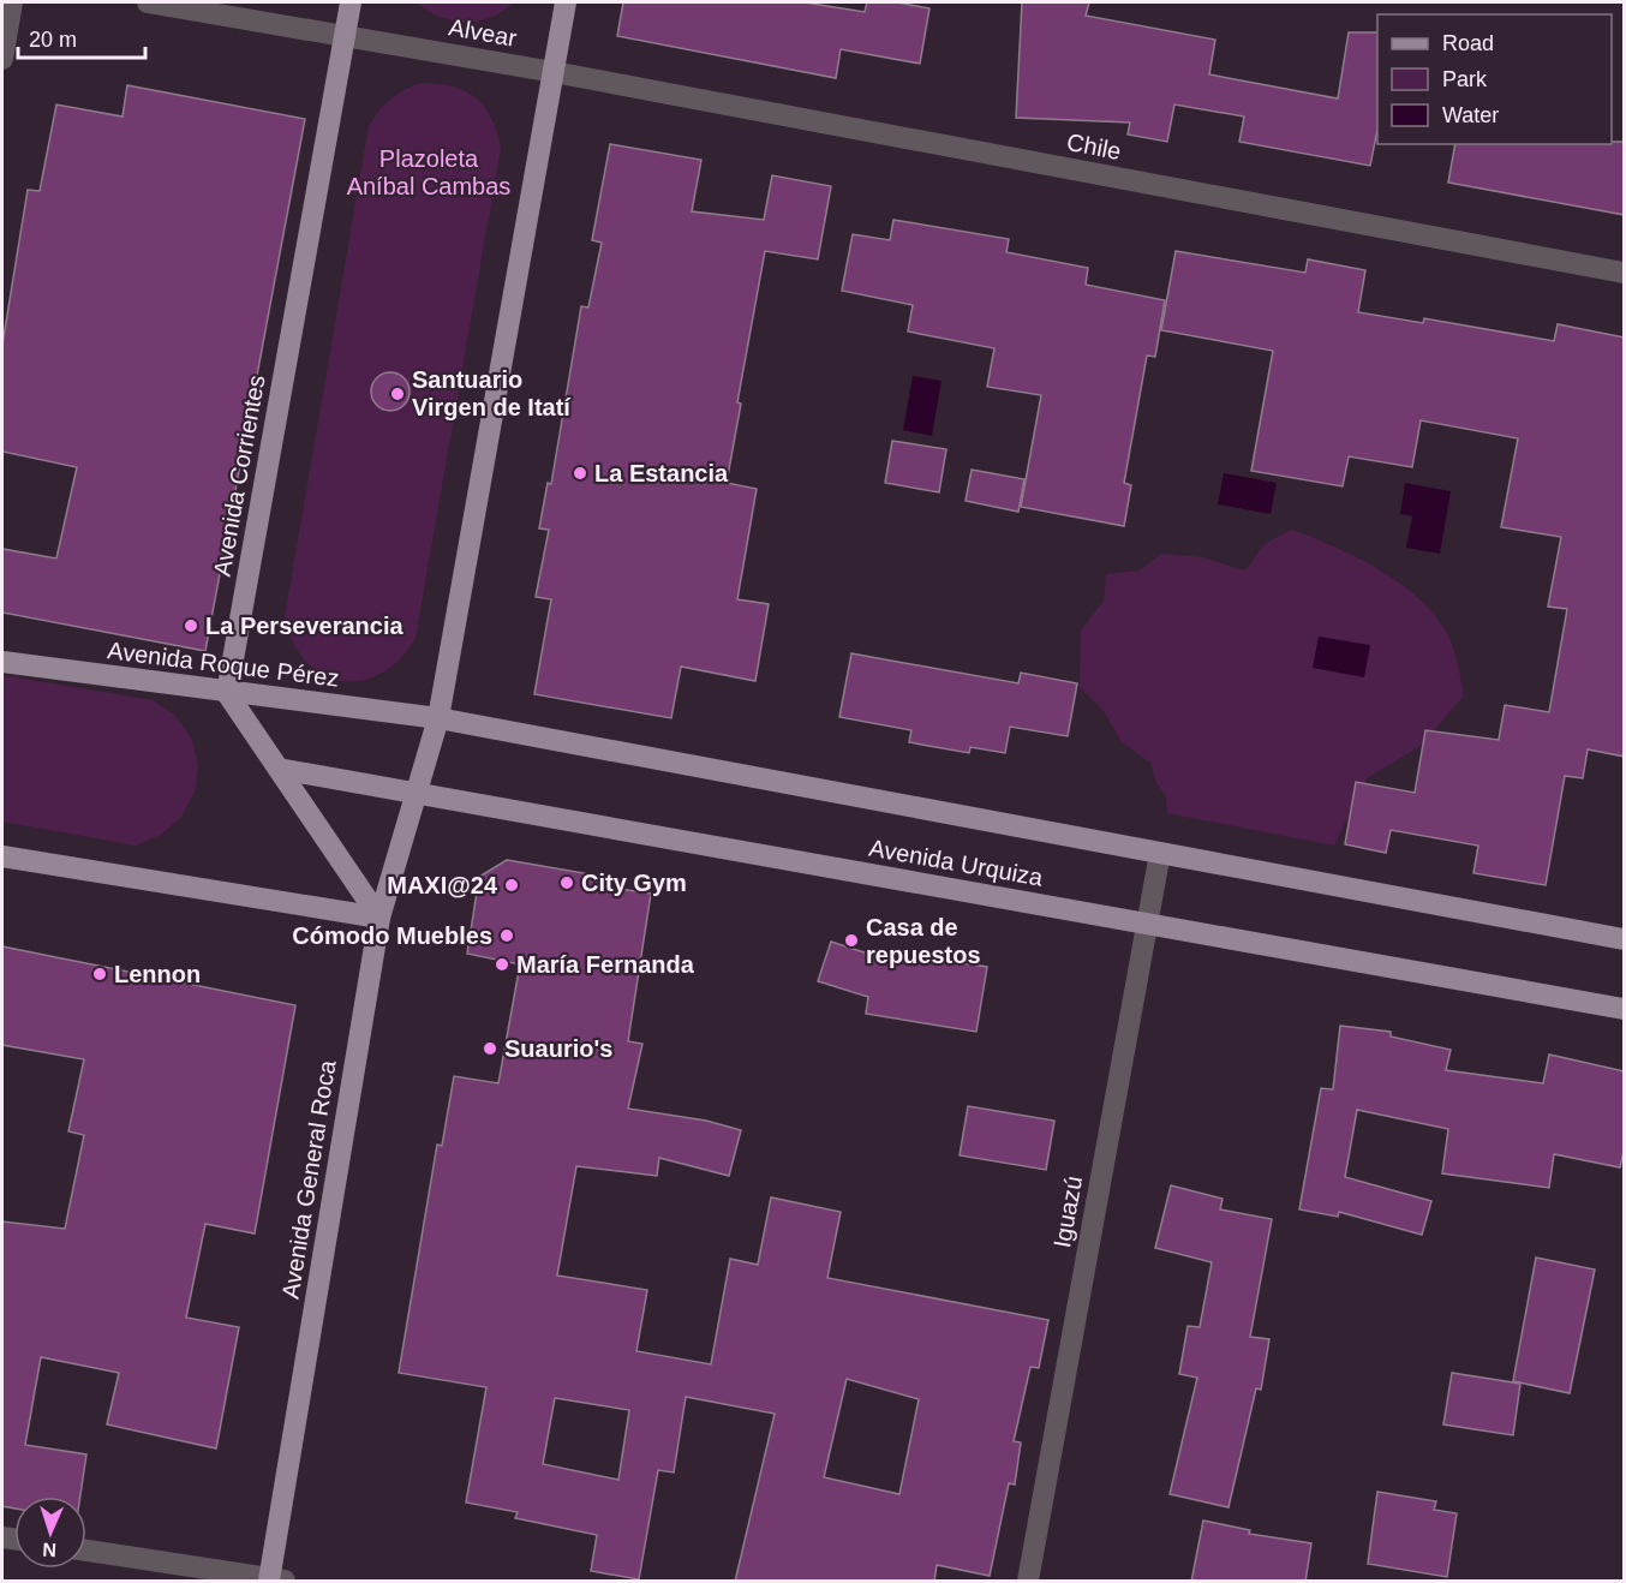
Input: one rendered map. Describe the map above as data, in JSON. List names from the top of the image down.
{
  "streets": {
    "main road": [
      "Avenida Corrientes",
      "Avenida Roque Pérez",
      "Avenida Urquiza",
      "Avenida General Roca"
    ],
    "street": ["Alvear", "Chile", "Iguazú"]
  },
  "crossings": [
    ["Alvear", "Chile"],
    ["Alvear", "Avenida Corrientes"],
    ["Alvear", "Avenida General Roca"],
    ["Chile", "Avenida General Roca"],
    ["Avenida Corrientes", "Avenida Roque Pérez"],
    ["Avenida Roque Pérez", "Avenida Urquiza"],
    ["Avenida Roque Pérez", "Avenida General Roca"],
    ["Avenida Urquiza", "Avenida General Roca"],
    ["Avenida Urquiza", "Iguazú"]
  ],
  "parks": ["Plazoleta Aníbal Cambas"],
  "places": [
    "Santuario Virgen de Itatí",
    "La Estancia",
    "La Perseverancia",
    "City Gym",
    "MAXI@24",
    "Cómodo Muebles",
    "Casa de repuestos",
    "María Fernanda",
    "Lennon",
    "Suaurio's"
  ],
  "legend": ["Road", "Park", "Water"],
  "scale_bar": "20 m",
  "north": "bottom"
}
